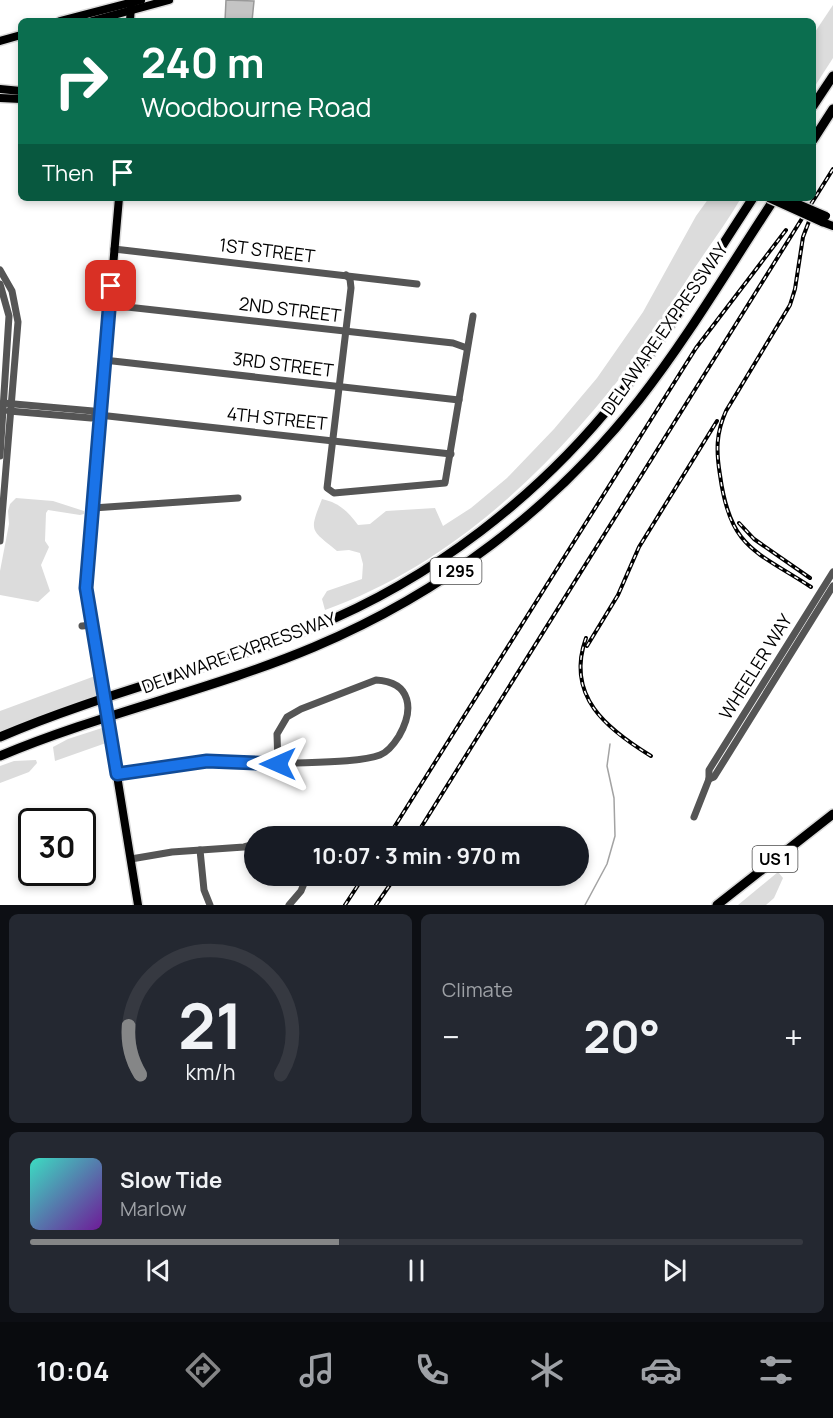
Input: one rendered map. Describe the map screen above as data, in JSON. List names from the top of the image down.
{
  "streets": {
    "highway": ["DELAWARE EXPRESSWAY", "I 295", "US 1"],
    "street": [
      "1ST STREET",
      "2ND STREET",
      "3RD STREET",
      "4TH STREET",
      "WHEELER WAY"
    ]
  },
  "page": {
    "turn": ["240 m", "Woodbourne Road"],
    "then": "Then",
    "limit": "30",
    "trip": "10:07 · 3 min · 970 m",
    "tile": "Climate",
    "heat": ["−", "20°", "+"],
    "song": ["Slow Tide", "Marlow"],
    "tabs": "10:04",
    "gauge": ["21", "km/h"]
  }
}
